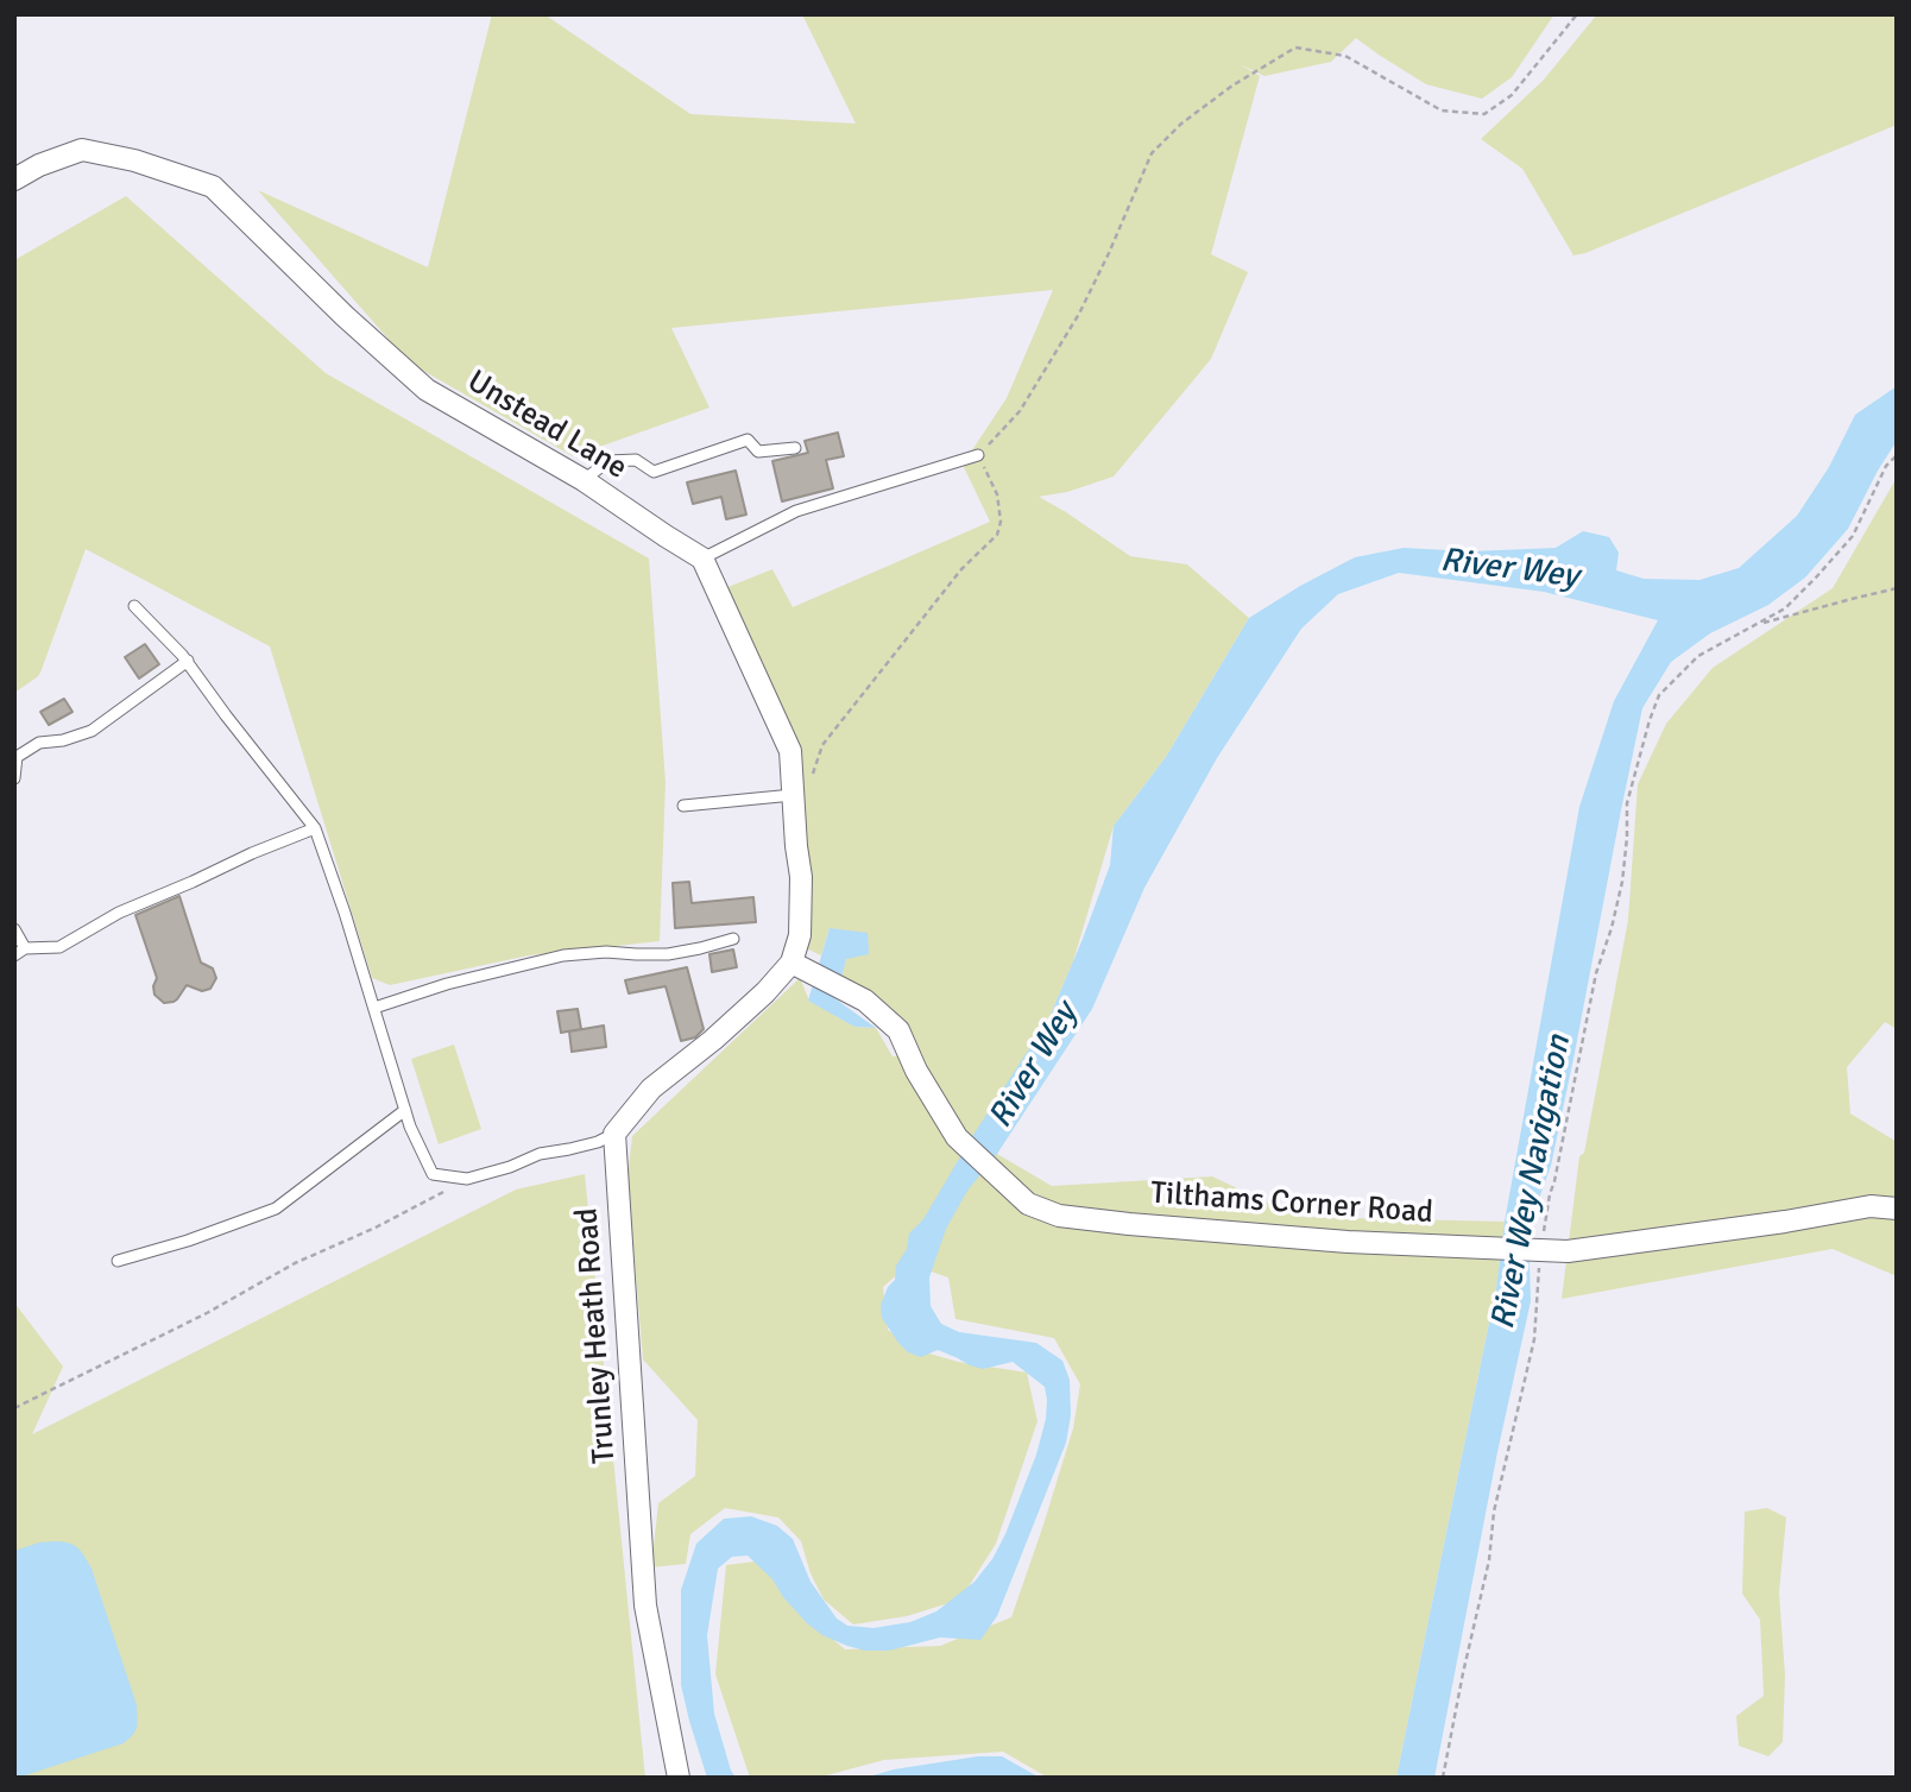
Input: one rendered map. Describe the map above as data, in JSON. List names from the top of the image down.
{
  "streets": {
    "street": ["Unstead Lane", "Tilthams Corner Road", "Trunley Heath Road"]
  },
  "water": ["River Wey", "River Wey Navigation"]
}
